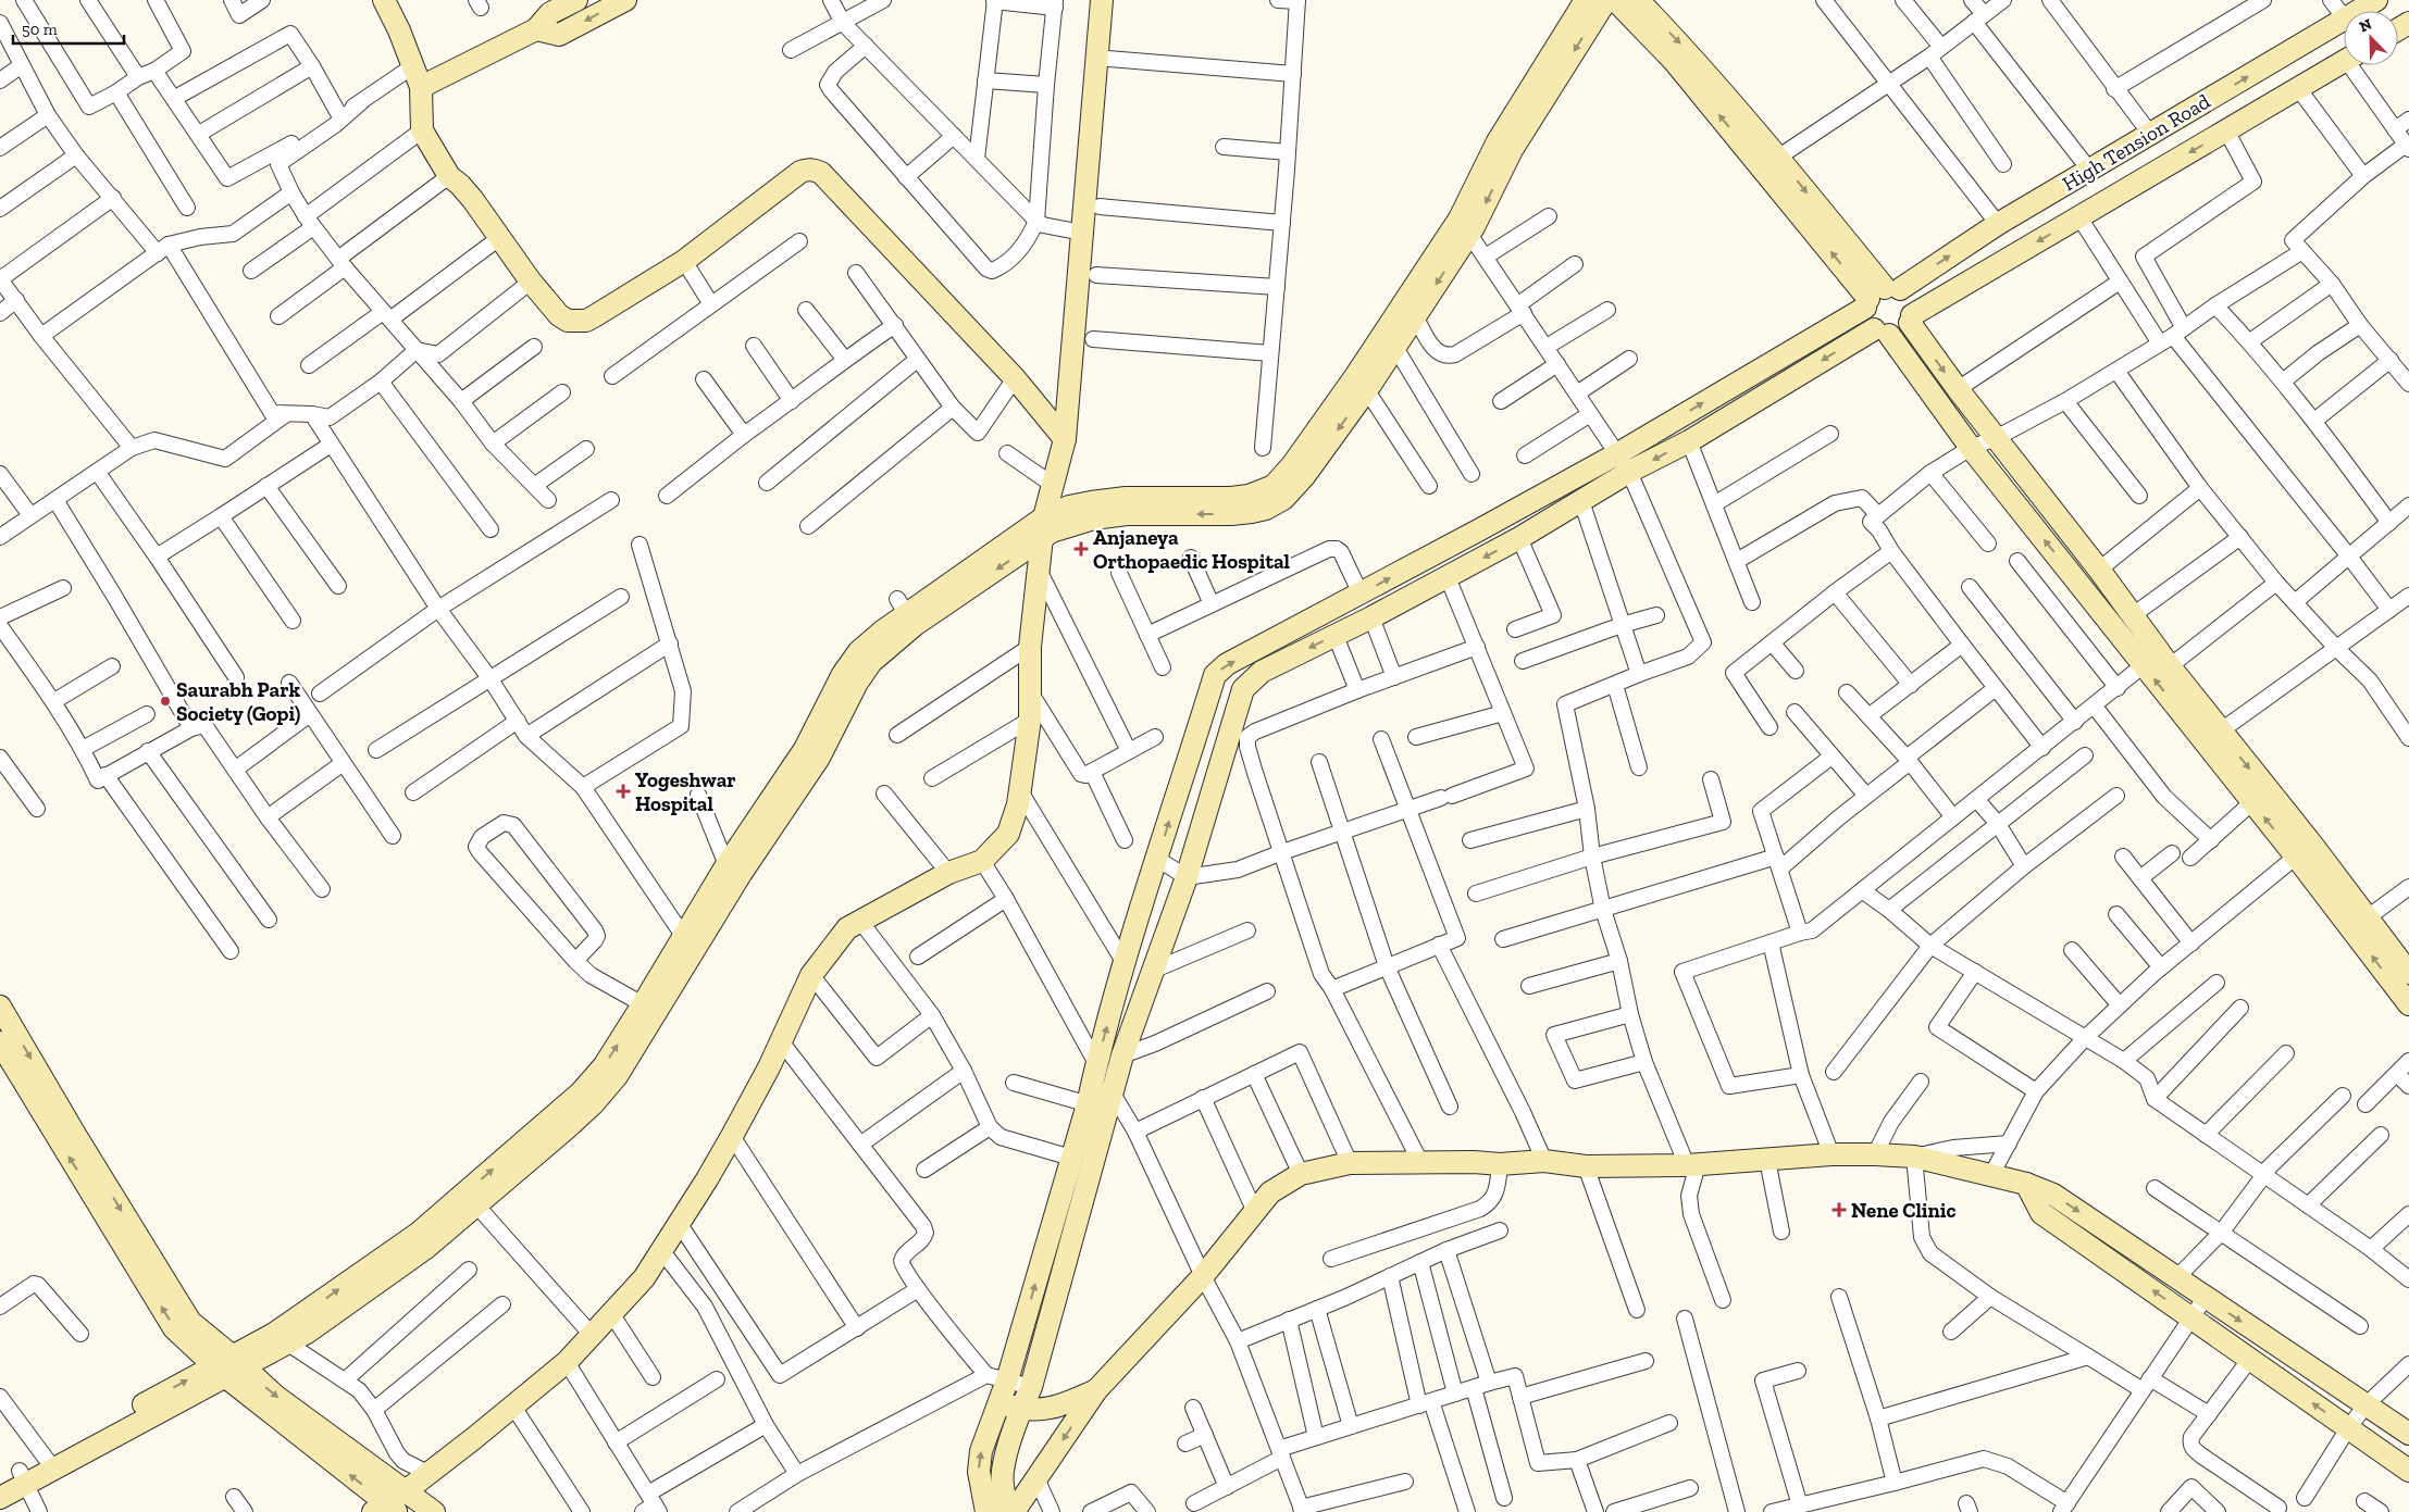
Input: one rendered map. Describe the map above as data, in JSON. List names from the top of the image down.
{
  "streets": {
    "street": ["High Tension Road"]
  },
  "places": {
    "health": ["Anjaneya Orthopaedic Hospital", "Yogeshwar Hospital", "Nene Clinic"],
    "other": ["Saurabh Park Society (Gopi)"]
  },
  "scale_bar": "50 m",
  "north": "top left"
}
